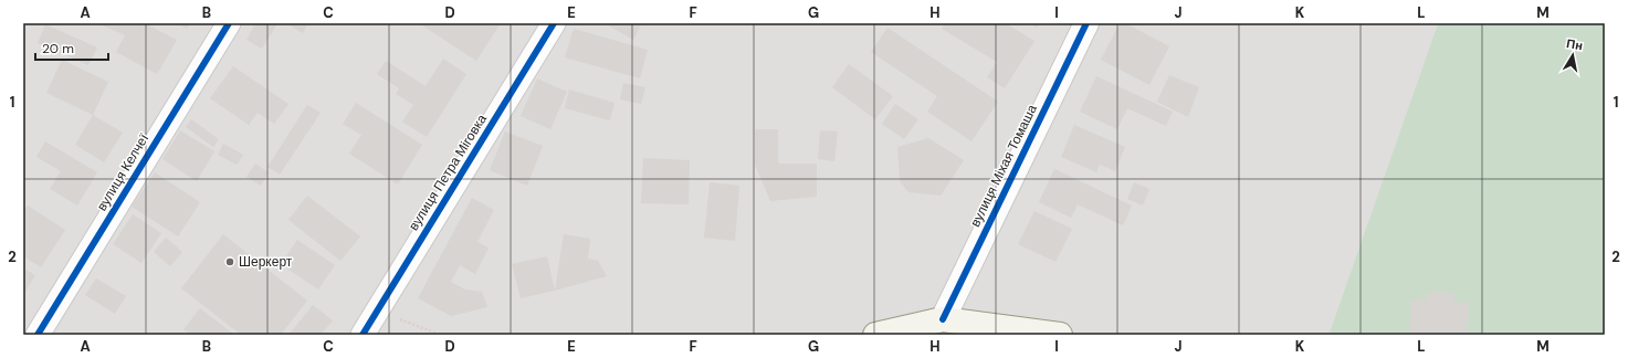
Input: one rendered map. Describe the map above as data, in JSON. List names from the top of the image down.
{
  "streets": {
    "street": ["вулиця Міхая Томаша", "вулиця Келчеї", "вулиця Петра Міговка"]
  },
  "places": ["Шеркерт"],
  "scale_bar": "20 m",
  "north": "top",
  "grid": {
    "columns": [
      "A",
      "B",
      "C",
      "D",
      "E",
      "F",
      "G",
      "H",
      "I",
      "J",
      "K",
      "L",
      "M"
    ],
    "rows": ["1", "2"]
  }
}
